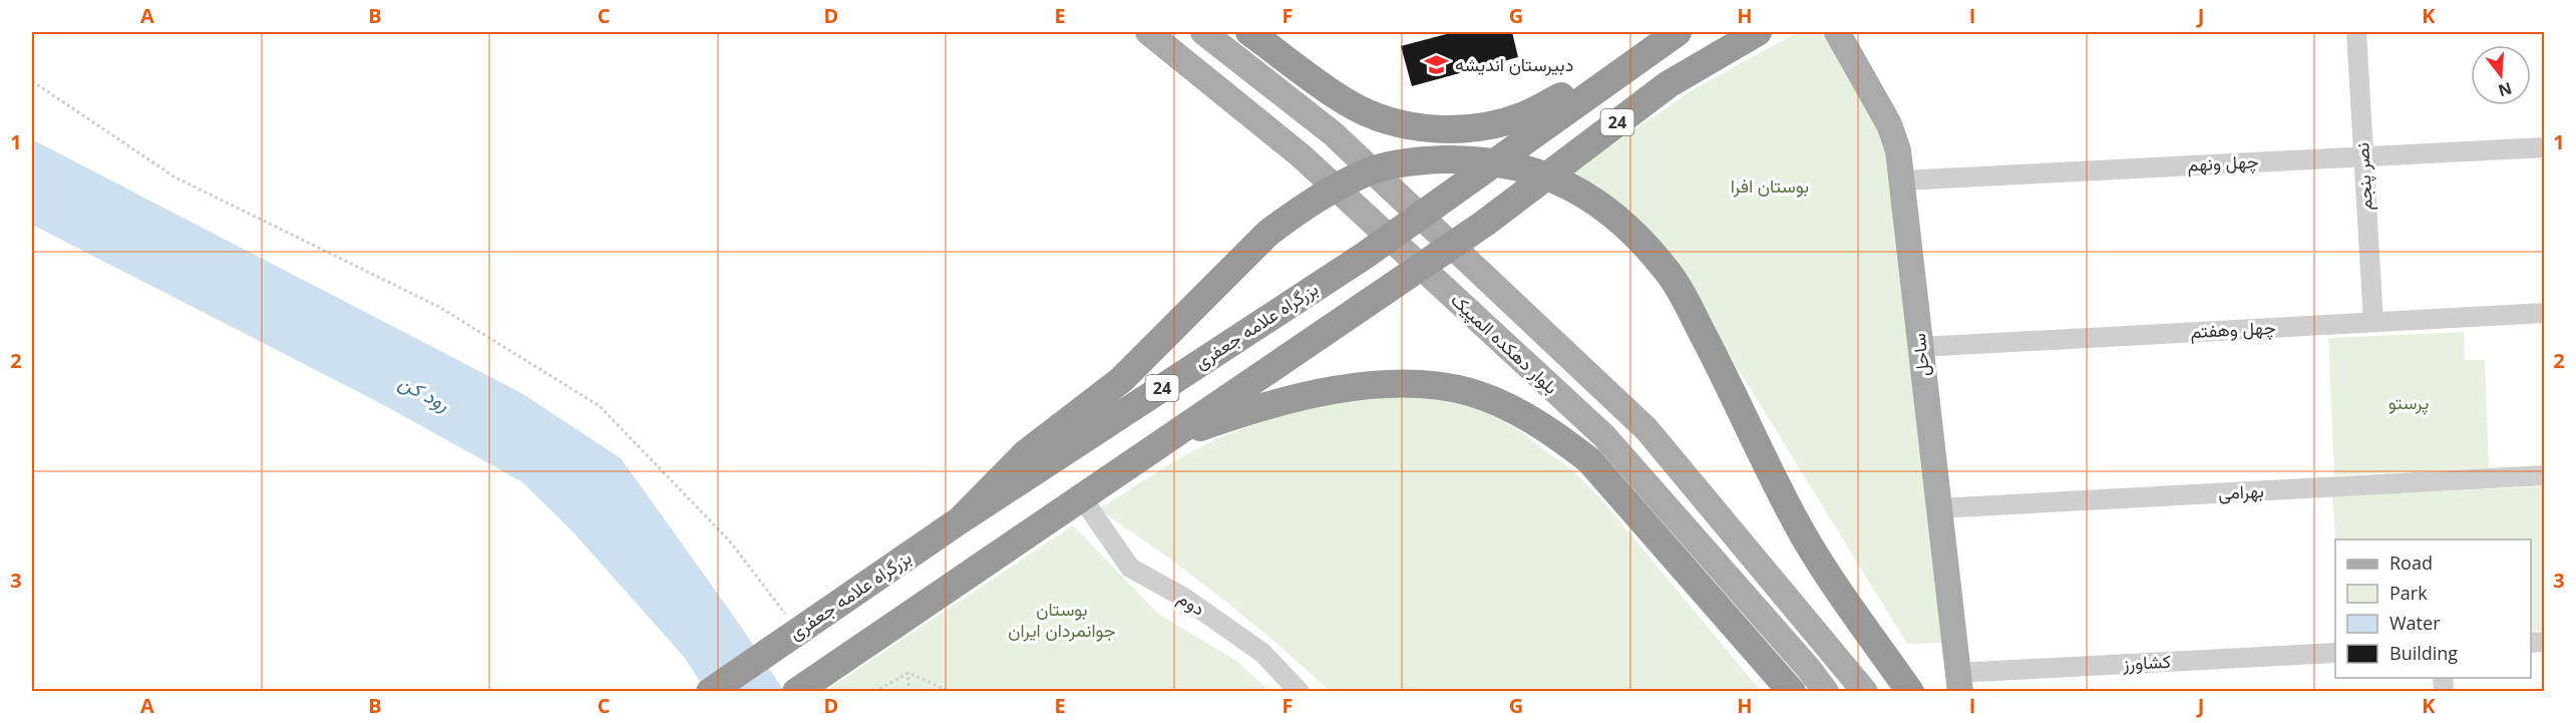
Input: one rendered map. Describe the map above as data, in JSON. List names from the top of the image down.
{
  "streets": {
    "highway": ["24", "بزرگراه علامه جعفری"],
    "main road": ["بلوار دهکده المپیک", "ساحل"],
    "street": [
      "چهل ونهم",
      "نصر پنجم",
      "چهل وهفتم",
      "بهرامی",
      "دوم",
      "کشاورز"
    ]
  },
  "crossings": [
    ["چهل ونهم", "نصر پنجم"],
    ["چهل ونهم", "ساحل"],
    ["نصر پنجم", "چهل وهفتم"],
    ["چهل وهفتم", "ساحل"],
    ["ساحل", "بهرامی"],
    ["ساحل", "کشاورز"]
  ],
  "water": ["رود کن"],
  "parks": ["بوستان افرا", "پرستو", "بوستان جوانمردان ایران"],
  "places": {
    "school or university": ["دبیرستان اندیشه"]
  },
  "legend": [
    "Road",
    "Park",
    "Water",
    "Building"
  ],
  "north": "bottom",
  "grid": {
    "columns": [
      "A",
      "B",
      "C",
      "D",
      "E",
      "F",
      "G",
      "H",
      "I",
      "J",
      "K"
    ],
    "rows": ["1", "2", "3"]
  }
}
